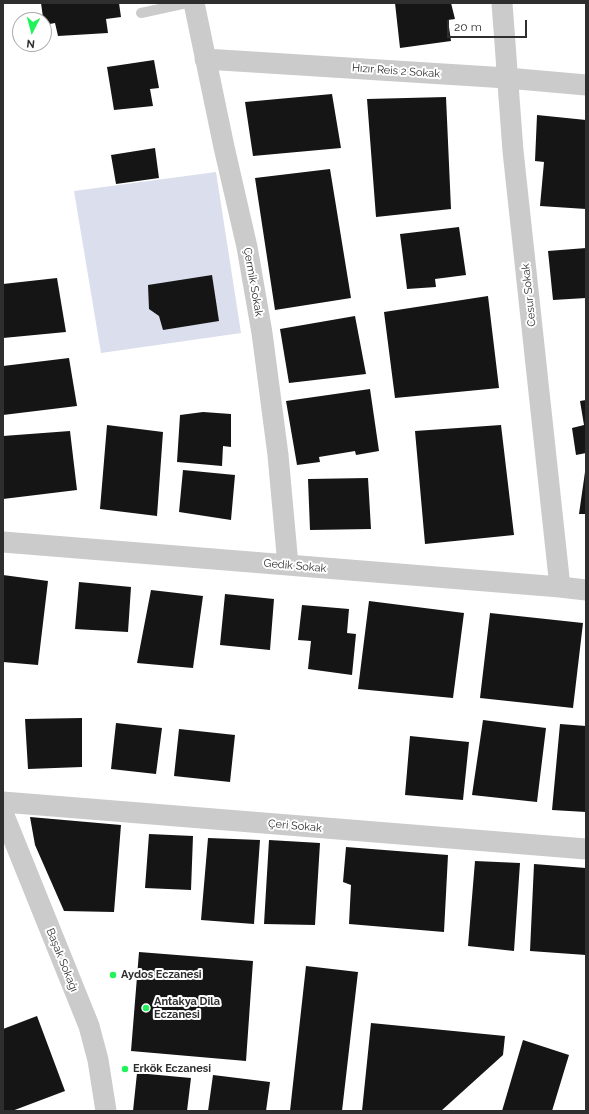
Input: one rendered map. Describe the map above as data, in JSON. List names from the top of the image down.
{
  "streets": {
    "street": [
      "Hızır Reis 2 Sokak",
      "Çermik Sokak",
      "Cesur Sokak",
      "Gedik Sokak",
      "Çeri Sokak",
      "Başak Sokağı"
    ]
  },
  "crossings": [
    ["Hızır Reis 2 Sokak", "Çermik Sokak"],
    ["Hızır Reis 2 Sokak", "Cesur Sokak"],
    ["Çermik Sokak", "Gedik Sokak"],
    ["Cesur Sokak", "Gedik Sokak"]
  ],
  "places": ["Aydos Eczanesi", "Antakya Dila Eczanesi", "Erkök Eczanesi"],
  "scale_bar": "20 m",
  "north": "bottom"
}
